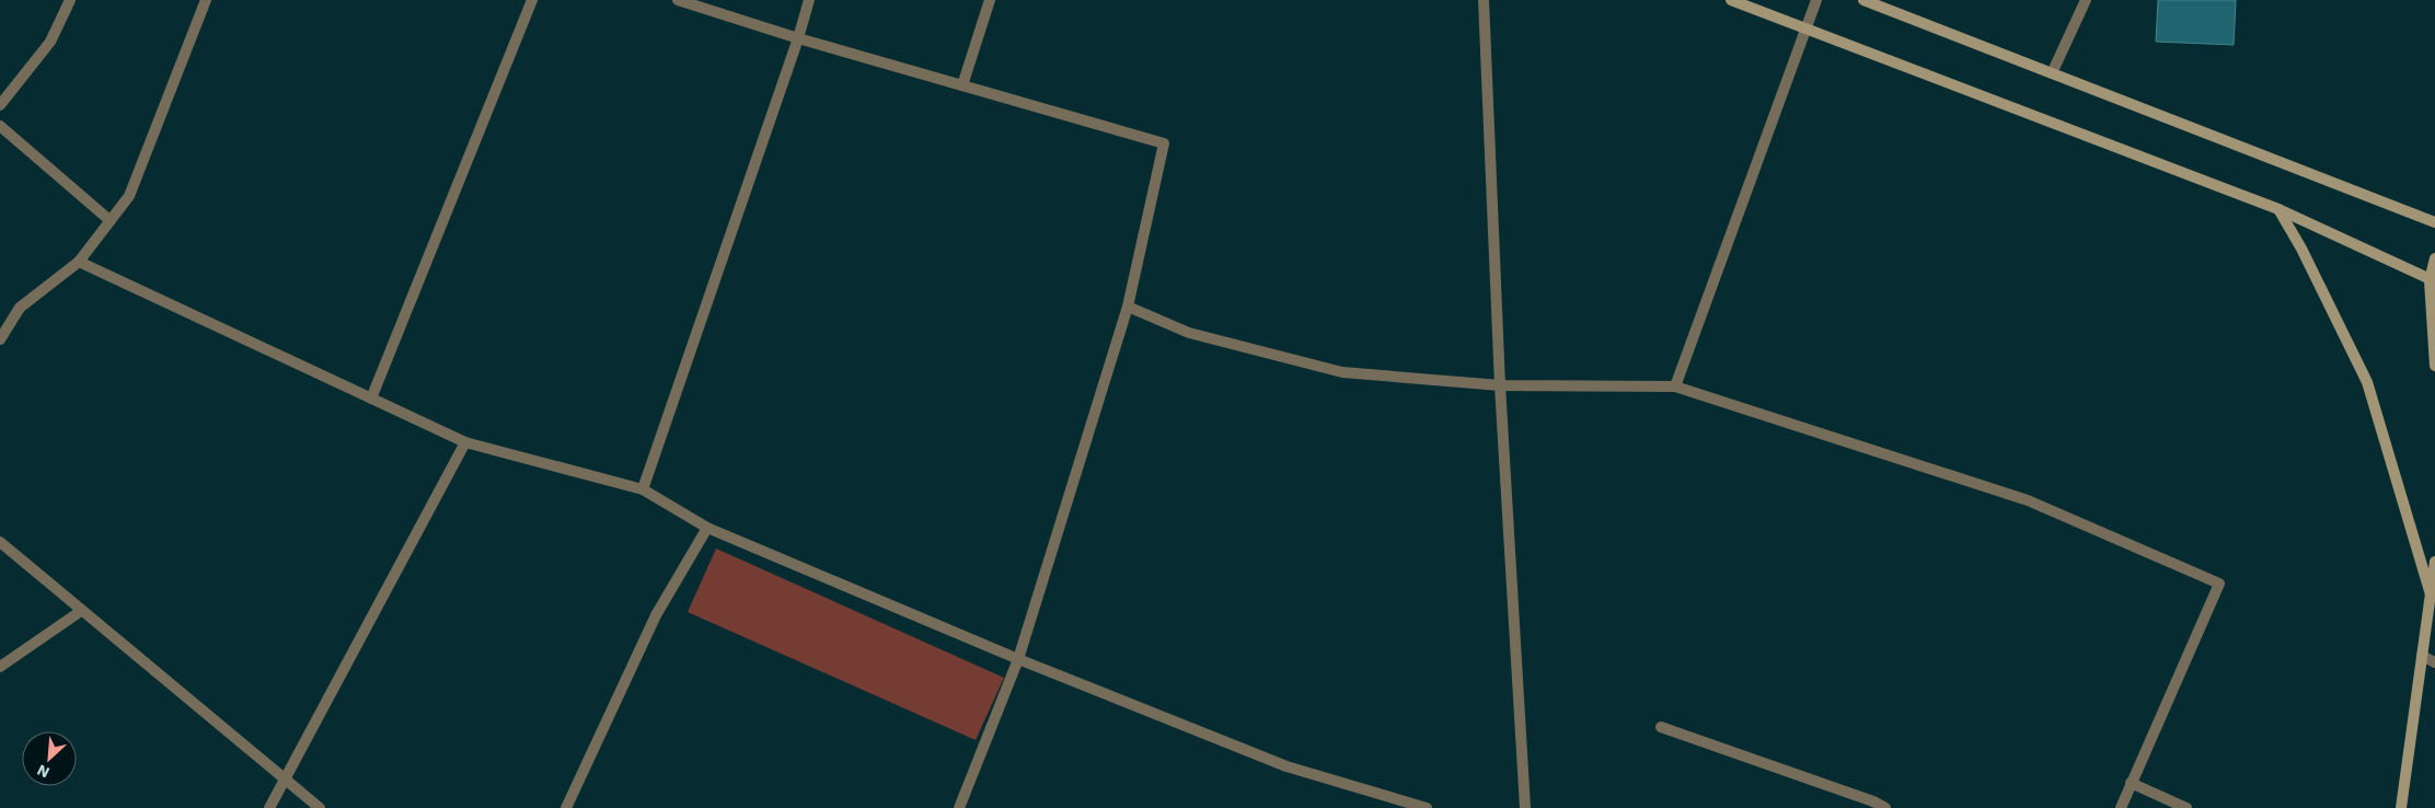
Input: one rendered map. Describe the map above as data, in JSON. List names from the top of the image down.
{
  "north": "bottom left"
}
